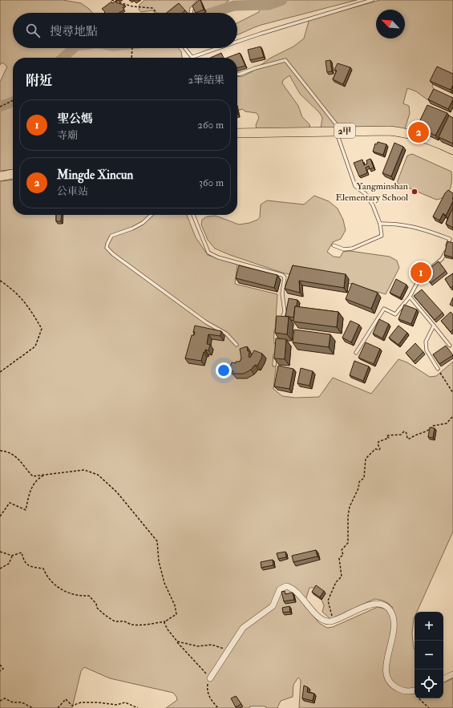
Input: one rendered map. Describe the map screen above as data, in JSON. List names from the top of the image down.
{
  "streets": {
    "main road": ["2甲"]
  },
  "places": ["Yangminshan Elementary School"],
  "north": "top left",
  "page": {
    "search": "搜尋地點",
    "heading": ["附近", "2筆結果"],
    "list": [
      {
        "mark": "1",
        "name": "聖公媽",
        "note": "寺廟",
        "value": "260 m"
      },
      {
        "mark": "2",
        "name": "Mingde Xincun",
        "note": "公車站",
        "value": "360 m"
      }
    ],
    "pins": ["2", "1"],
    "map_buttons": ["+", "−"]
  }
}
